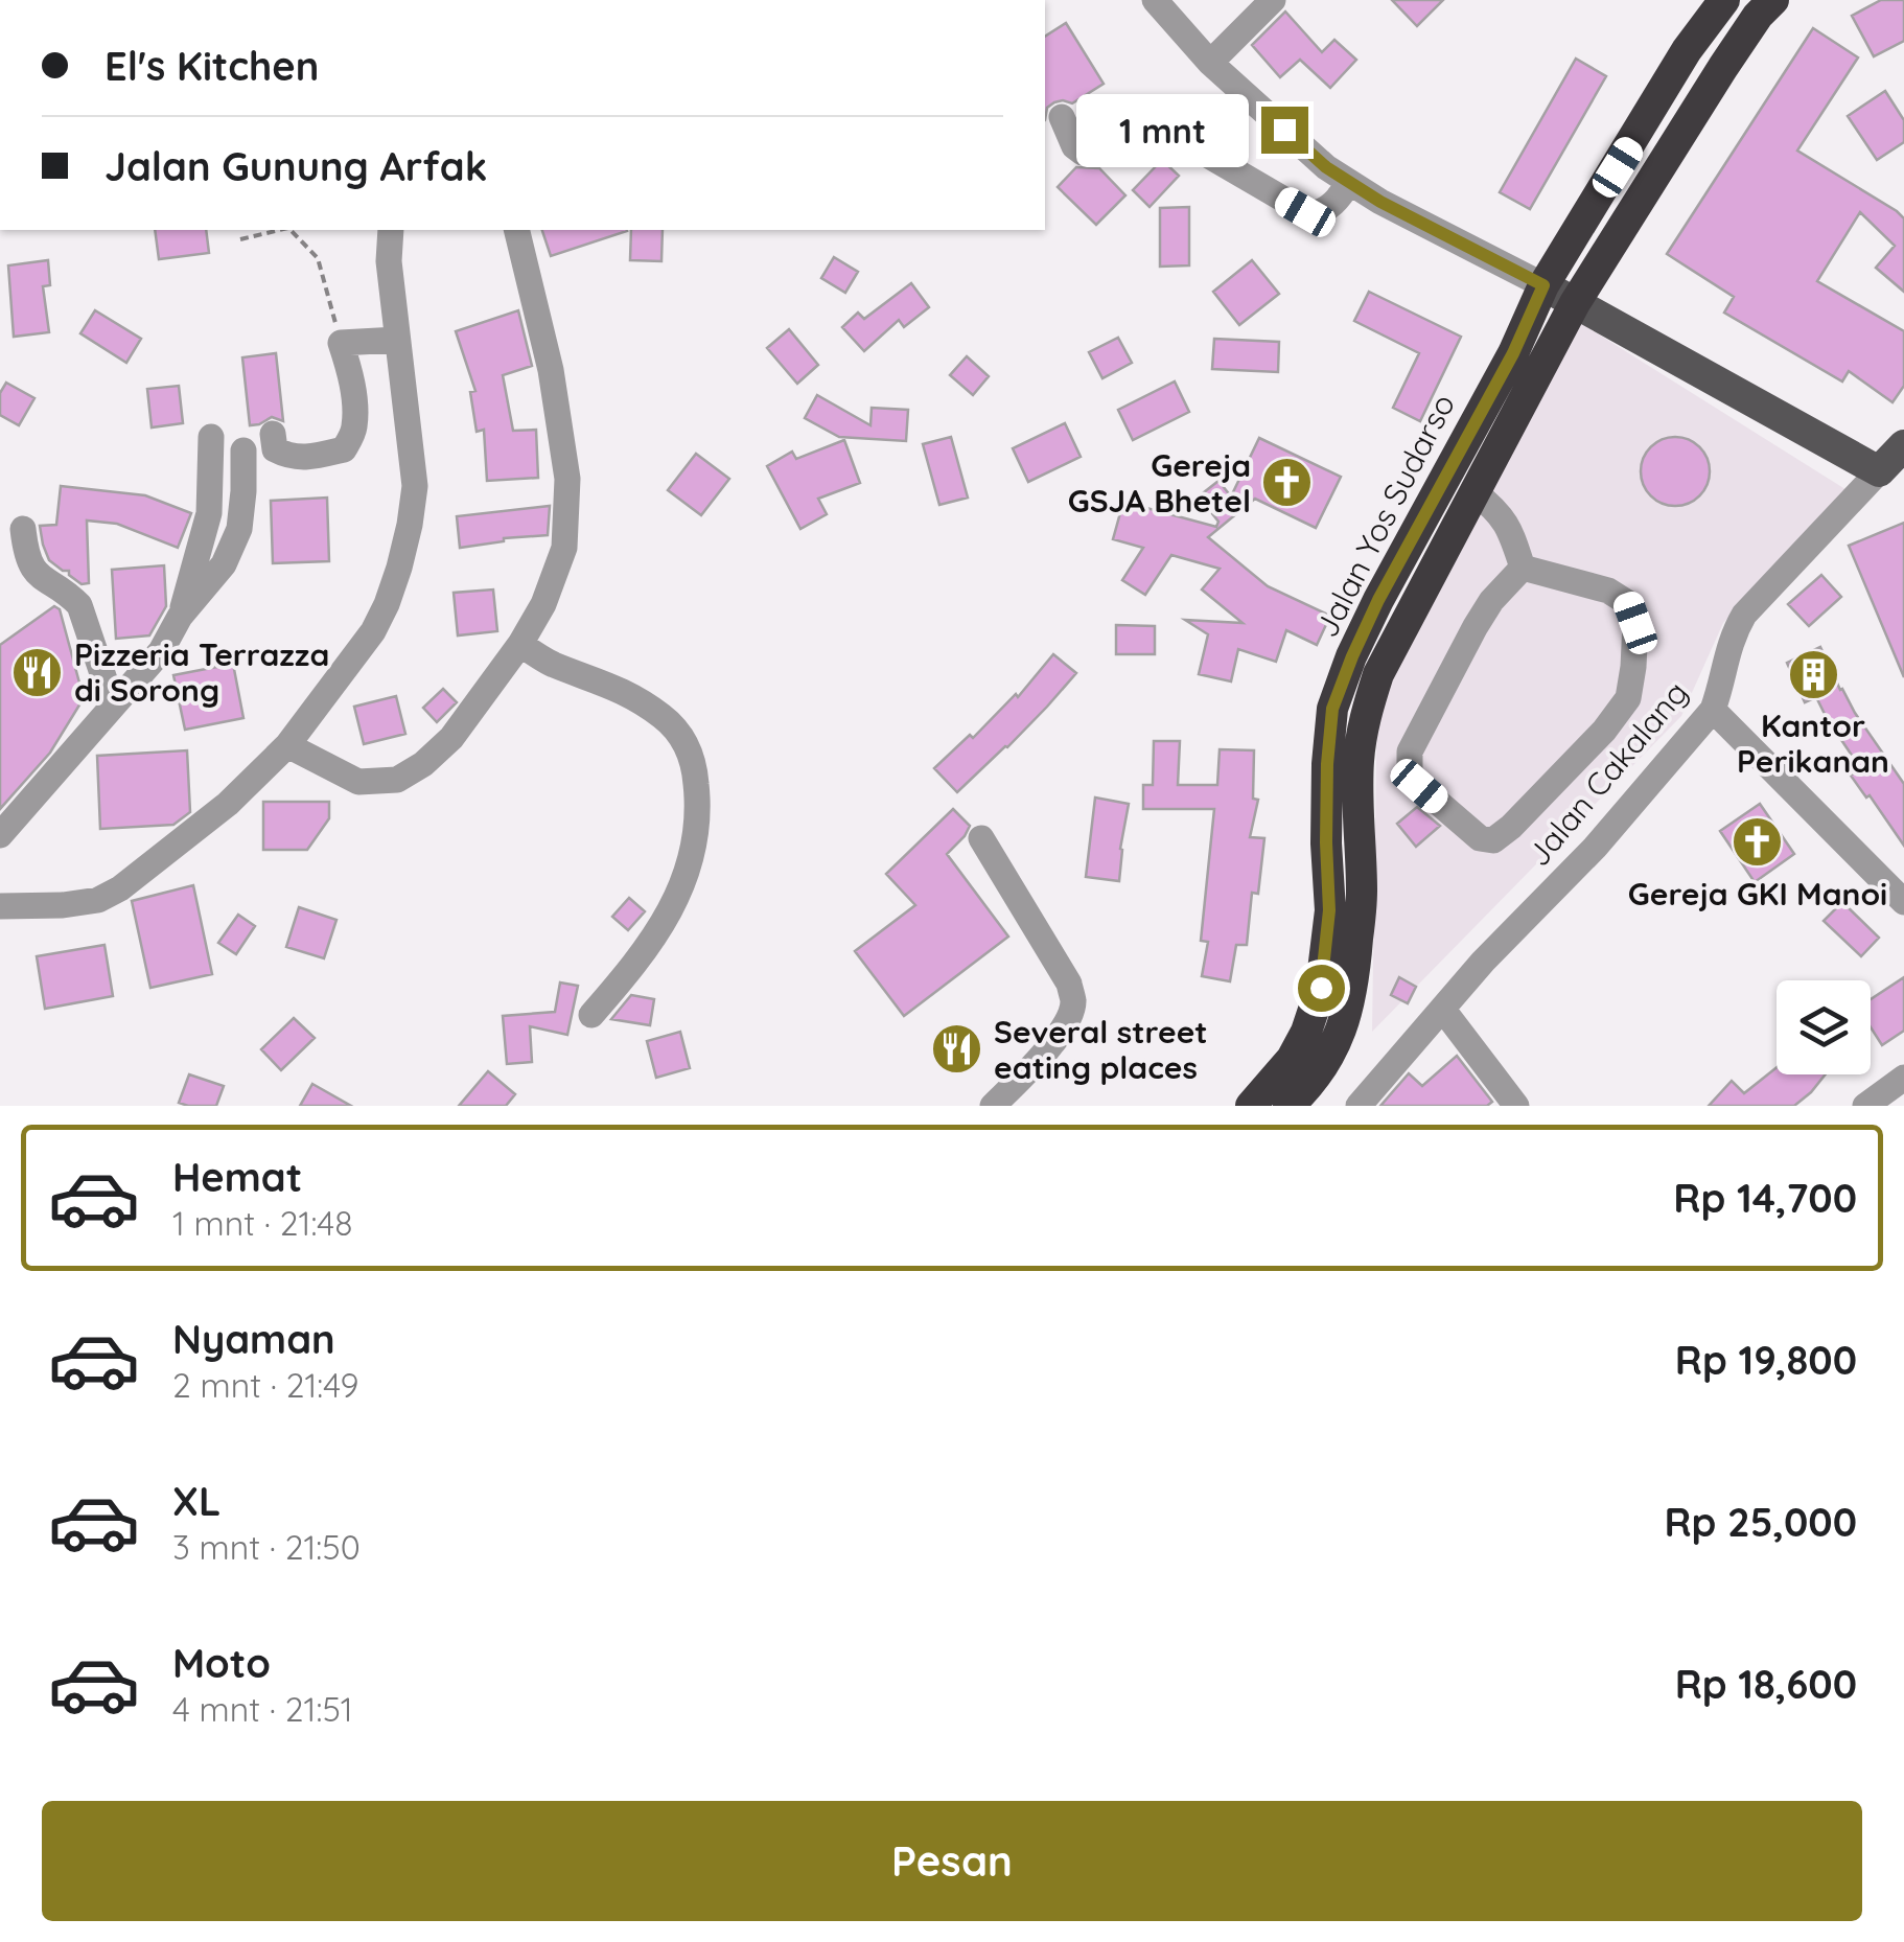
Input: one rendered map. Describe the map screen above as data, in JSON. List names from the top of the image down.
{
  "streets": {
    "highway": ["Jalan Yos Sudarso"],
    "street": ["Jalan Cakalang"]
  },
  "places": {
    "church": ["Gereja GSJA Bhetel", "Gereja GKI Manoi"],
    "restaurant": ["Pizzeria Terrazza di Sorong", "Several street eating places"],
    "building": ["Kantor Perikanan"]
  },
  "page": {
    "banner": ["El's Kitchen", "Jalan Gunung Arfak"],
    "bubble": "1 mnt",
    "list": [
      {
        "name": "Hemat",
        "note": "1 mnt · 21:48",
        "value": "Rp 14,700"
      },
      {
        "name": "Nyaman",
        "note": "2 mnt · 21:49",
        "value": "Rp 19,800"
      },
      {
        "name": "XL",
        "note": "3 mnt · 21:50",
        "value": "Rp 25,000"
      },
      {
        "name": "Moto",
        "note": "4 mnt · 21:51",
        "value": "Rp 18,600"
      }
    ],
    "buttons": "Pesan"
  }
}
